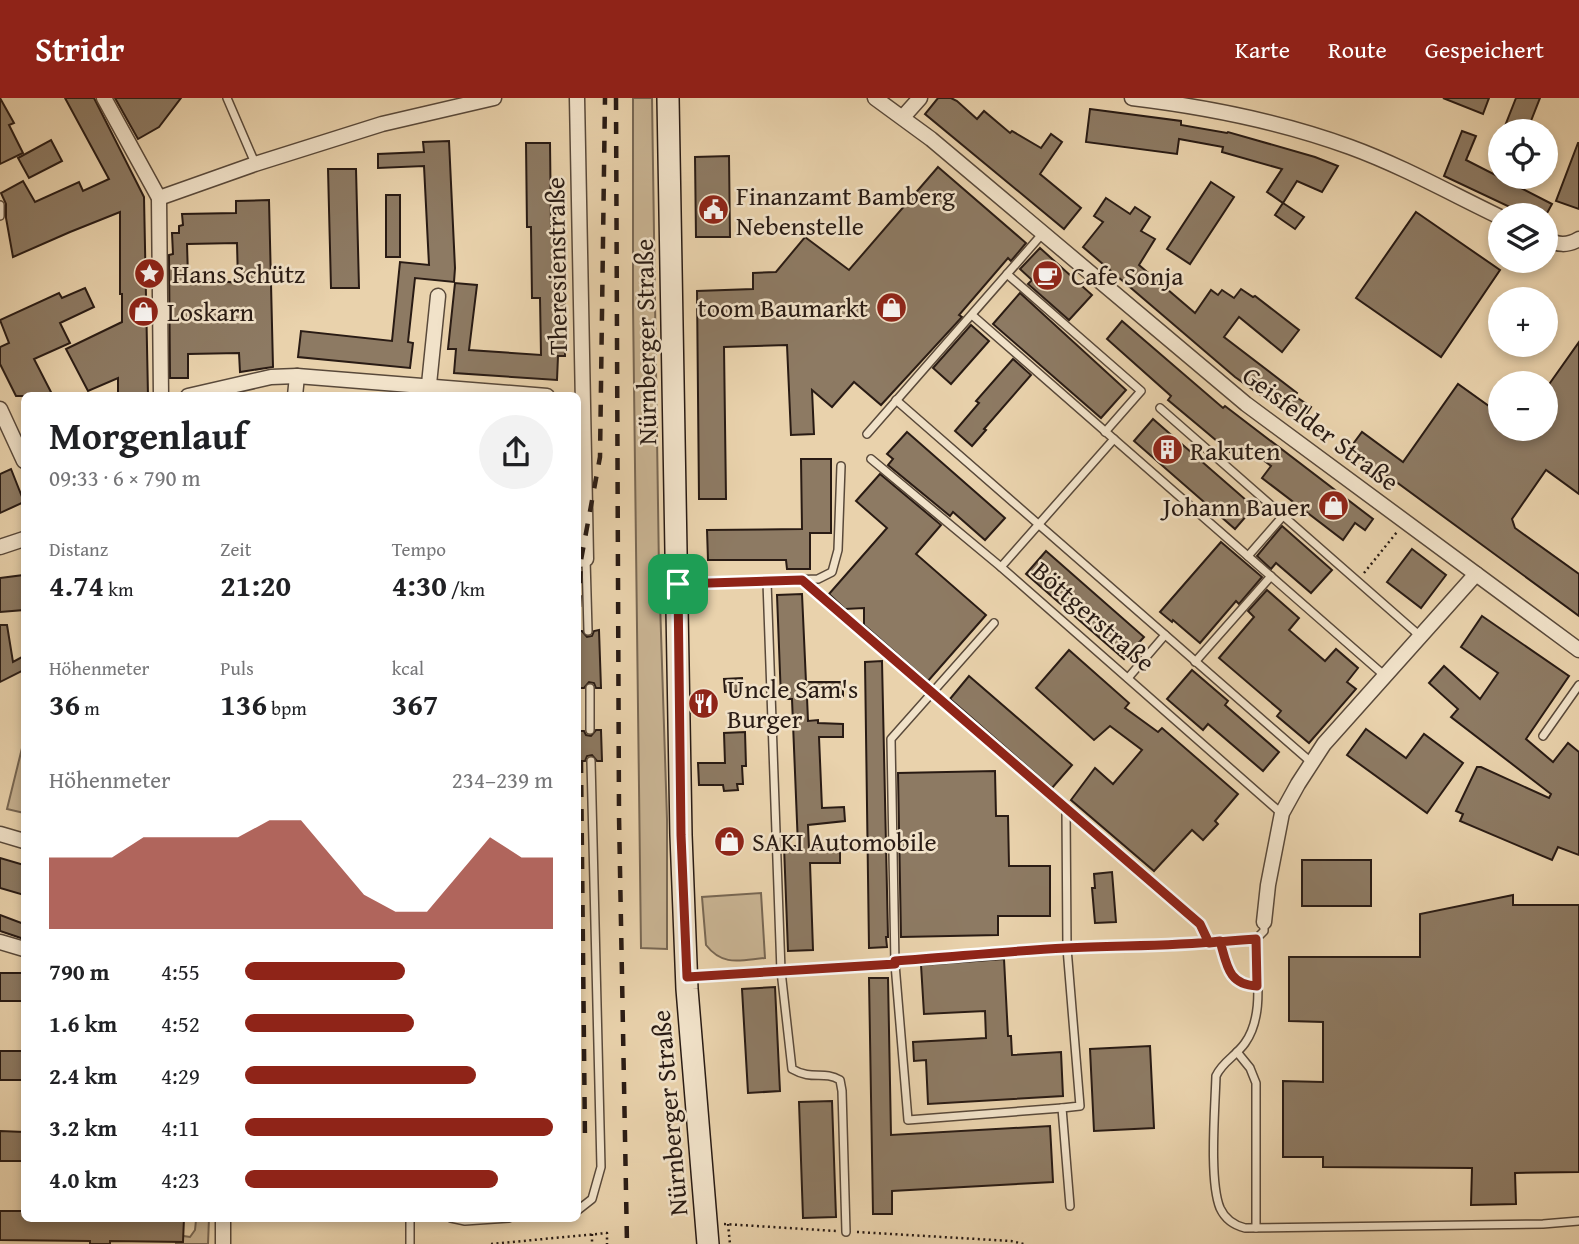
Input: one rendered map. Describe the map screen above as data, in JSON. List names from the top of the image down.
{
  "streets": {
    "street": ["Theresienstraße", "Nürnberger Straße", "Geisfelder Straße"],
    "lane": ["Böttgerstraße"]
  },
  "places": {
    "public building": ["Finanzamt Bamberg Nebenstelle"],
    "place": ["Hans Schütz"],
    "cafe": ["Cafe Sonja"],
    "shop": [
      "toom Baumarkt",
      "Loskarn",
      "Johann Bauer",
      "SAKI Automobile"
    ],
    "building": ["Rakuten"],
    "restaurant": ["Uncle Sam's Burger"]
  },
  "page": {
    "header": "Stridr",
    "nav": ["Karte", "Route", "Gespeichert"],
    "map_buttons": ["+", "−"],
    "heading": ["Morgenlauf", "09:33 · 6 × 790 m"],
    "stats": [
      ["Distanz", "4.74 km"],
      ["Zeit", "21:20"],
      ["Tempo", "4:30 /km"],
      ["Höhenmeter", "36 m"],
      ["Puls", "136 bpm"],
      ["kcal", "367"]
    ],
    "chart": ["Höhenmeter", "234–239 m"],
    "list": [
      {
        "name": "790 m",
        "note": "4:55"
      },
      {
        "name": "1.6 km",
        "note": "4:52"
      },
      {
        "name": "2.4 km",
        "note": "4:29"
      },
      {
        "name": "3.2 km",
        "note": "4:11"
      },
      {
        "name": "4.0 km",
        "note": "4:23"
      }
    ]
  }
}
